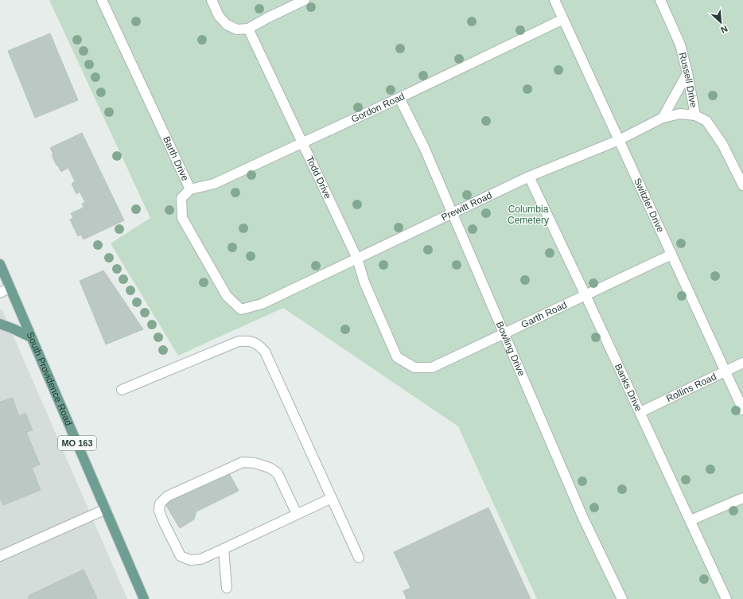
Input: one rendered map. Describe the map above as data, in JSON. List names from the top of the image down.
{
  "streets": {
    "main road": ["South Providence Road", "MO 163"],
    "street": [
      "Russell Drive",
      "Gordon Road",
      "Barth Drive",
      "Todd Drive",
      "Switzler Drive",
      "Prewitt Road",
      "Garth Road",
      "Bowling Drive",
      "Banks Drive",
      "Rollins Road"
    ]
  },
  "crossings": [
    ["Russell Drive", "Prewitt Road"],
    ["Gordon Road", "Barth Drive"],
    ["Gordon Road", "Todd Drive"],
    ["Gordon Road", "Switzler Drive"],
    ["Gordon Road", "Bowling Drive"],
    ["Barth Drive", "Prewitt Road"],
    ["Todd Drive", "Prewitt Road"],
    ["Todd Drive", "Garth Road"],
    ["Switzler Drive", "Prewitt Road"],
    ["Switzler Drive", "Garth Road"],
    ["Switzler Drive", "Rollins Road"],
    ["Prewitt Road", "Bowling Drive"],
    ["Prewitt Road", "Banks Drive"],
    ["Garth Road", "Bowling Drive"],
    ["Garth Road", "Banks Drive"],
    ["Banks Drive", "Rollins Road"]
  ],
  "parks": ["Columbia Cemetery"],
  "north": "bottom right"
}
